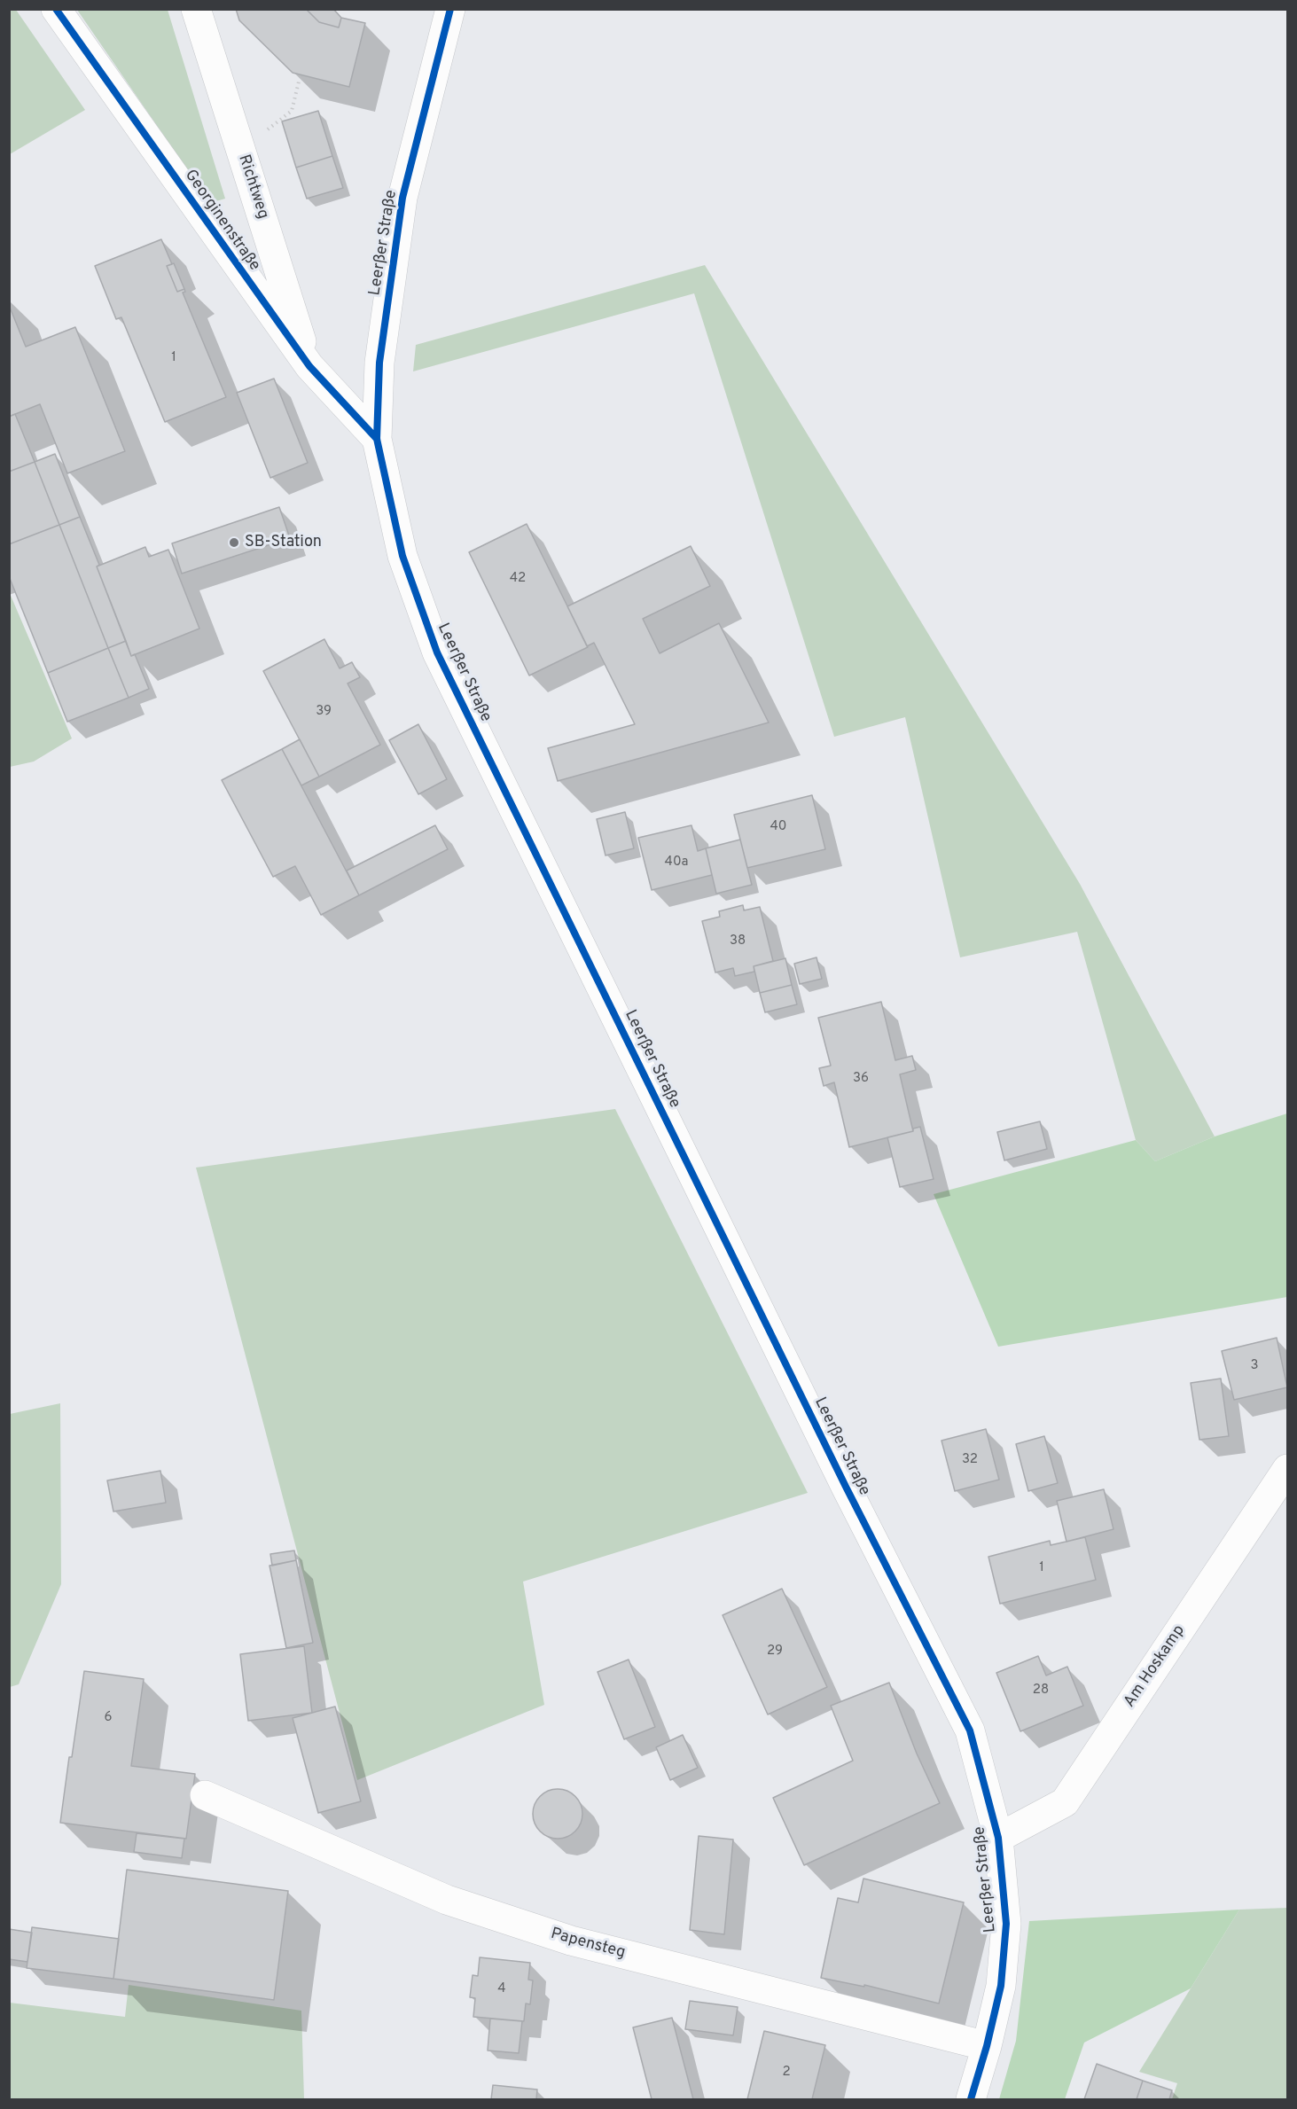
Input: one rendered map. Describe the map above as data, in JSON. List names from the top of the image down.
{
  "streets": {
    "street": [
      "Richtweg",
      "Georginenstraße",
      "Leerßer Straße",
      "Am Hoskamp",
      "Papensteg"
    ]
  },
  "crossings": [
    ["Richtweg", "Georginenstraße"],
    ["Georginenstraße", "Leerßer Straße"],
    ["Leerßer Straße", "Am Hoskamp"],
    ["Leerßer Straße", "Papensteg"]
  ],
  "places": ["SB-Station"],
  "house_numbers": [
    "1",
    "42",
    "39",
    "40",
    "40a",
    "38",
    "36",
    "3",
    "32",
    "1",
    "29",
    "28",
    "6",
    "4",
    "2"
  ]
}
